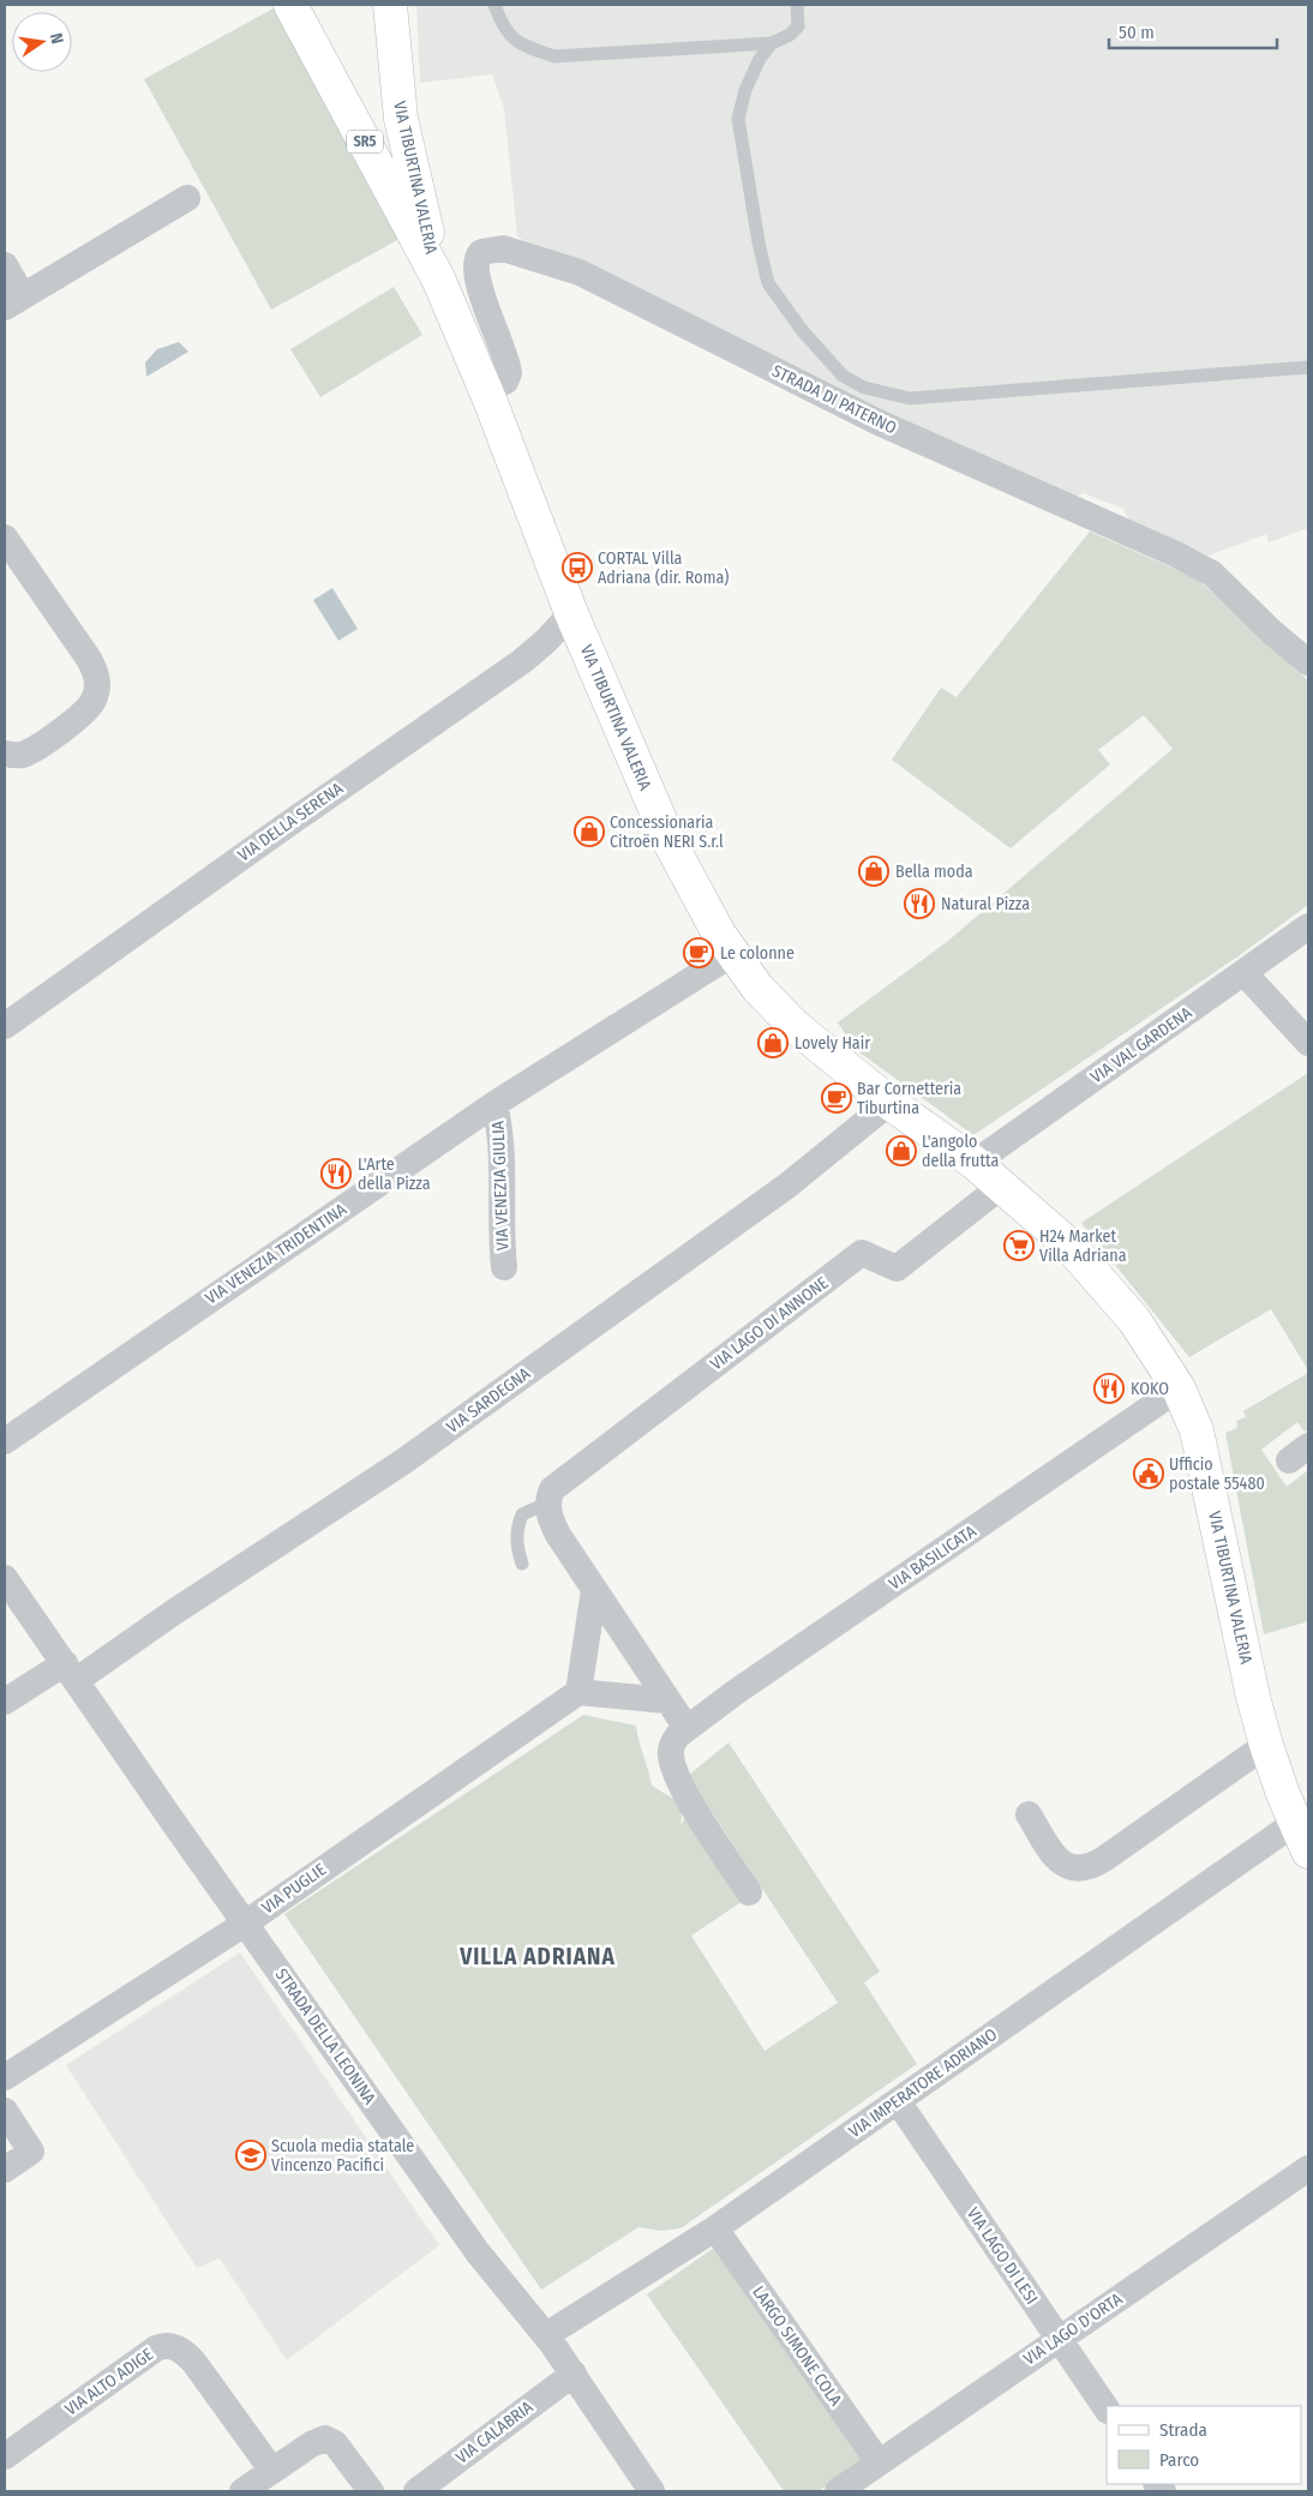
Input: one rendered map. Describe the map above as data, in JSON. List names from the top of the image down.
{
  "streets": {
    "main road": ["SR5", "VIA TIBURTINA VALERIA"],
    "street": [
      "STRADA DI PATERNO",
      "VIA DELLA SERENA",
      "VIA VAL GARDENA",
      "VIA VENEZIA GIULIA",
      "VIA VENEZIA TRIDENTINA",
      "VIA LAGO DI ANNONE",
      "VIA SARDEGNA",
      "VIA BASILICATA",
      "VIA PUGLIE",
      "STRADA DELLA LEONINA",
      "VIA IMPERATORE ADRIANO",
      "VIA LAGO DI LESI",
      "VIA LAGO D'ORTA",
      "LARGO SIMONE COLA",
      "VIA ALTO ADIGE",
      "VIA CALABRIA"
    ]
  },
  "crossings": [
    ["VIA TIBURTINA VALERIA", "STRADA DI PATERNO"],
    ["VIA TIBURTINA VALERIA", "VIA DELLA SERENA"],
    ["VIA TIBURTINA VALERIA", "VIA VAL GARDENA"],
    ["VIA TIBURTINA VALERIA", "VIA VENEZIA TRIDENTINA"],
    ["VIA TIBURTINA VALERIA", "VIA LAGO DI ANNONE"],
    ["VIA TIBURTINA VALERIA", "VIA SARDEGNA"],
    ["VIA TIBURTINA VALERIA", "VIA BASILICATA"],
    ["VIA TIBURTINA VALERIA", "VIA IMPERATORE ADRIANO"],
    ["VIA VENEZIA GIULIA", "VIA VENEZIA TRIDENTINA"],
    ["VIA SARDEGNA", "STRADA DELLA LEONINA"],
    ["VIA PUGLIE", "STRADA DELLA LEONINA"],
    ["STRADA DELLA LEONINA", "VIA IMPERATORE ADRIANO"],
    ["STRADA DELLA LEONINA", "VIA CALABRIA"],
    ["VIA IMPERATORE ADRIANO", "VIA LAGO DI LESI"],
    ["VIA IMPERATORE ADRIANO", "LARGO SIMONE COLA"],
    ["VIA LAGO DI LESI", "VIA LAGO D'ORTA"],
    ["VIA LAGO D'ORTA", "LARGO SIMONE COLA"]
  ],
  "districts": ["VILLA ADRIANA"],
  "places": {
    "bus stop": ["CORTAL Villa Adriana (dir. Roma)"],
    "shop": [
      "Concessionaria Citroën NERI S.r.l",
      "Bella moda",
      "Lovely Hair",
      "L'angolo della frutta"
    ],
    "restaurant": ["Natural Pizza", "L'Arte della Pizza", "KOKO"],
    "cafe": ["Le colonne", "Bar Cornetteria Tiburtina"],
    "supermarket": ["H24 Market Villa Adriana"],
    "public building": ["Ufficio postale 55480"],
    "school or university": ["Scuola media statale Vincenzo Pacifici"]
  },
  "legend": ["Strada", "Parco"],
  "scale_bar": "50 m",
  "north": "right"
}
